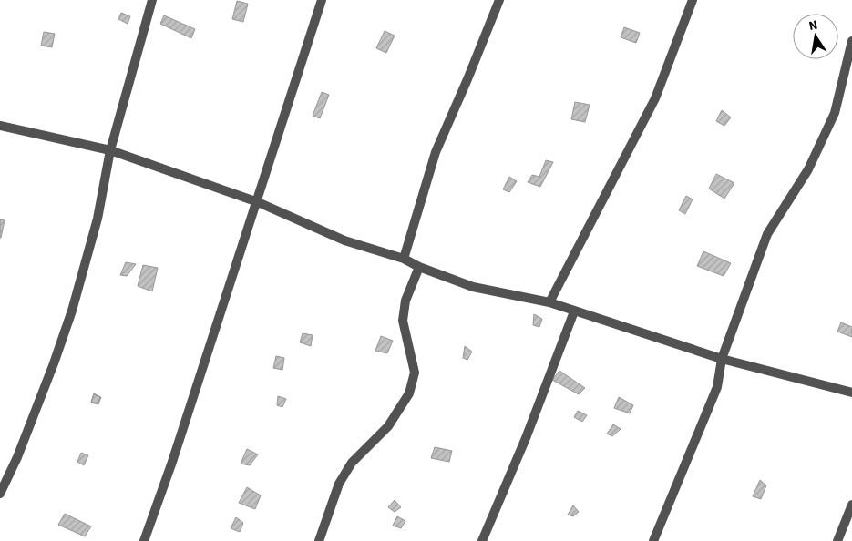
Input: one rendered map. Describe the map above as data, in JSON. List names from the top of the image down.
{
  "north": "top"
}
